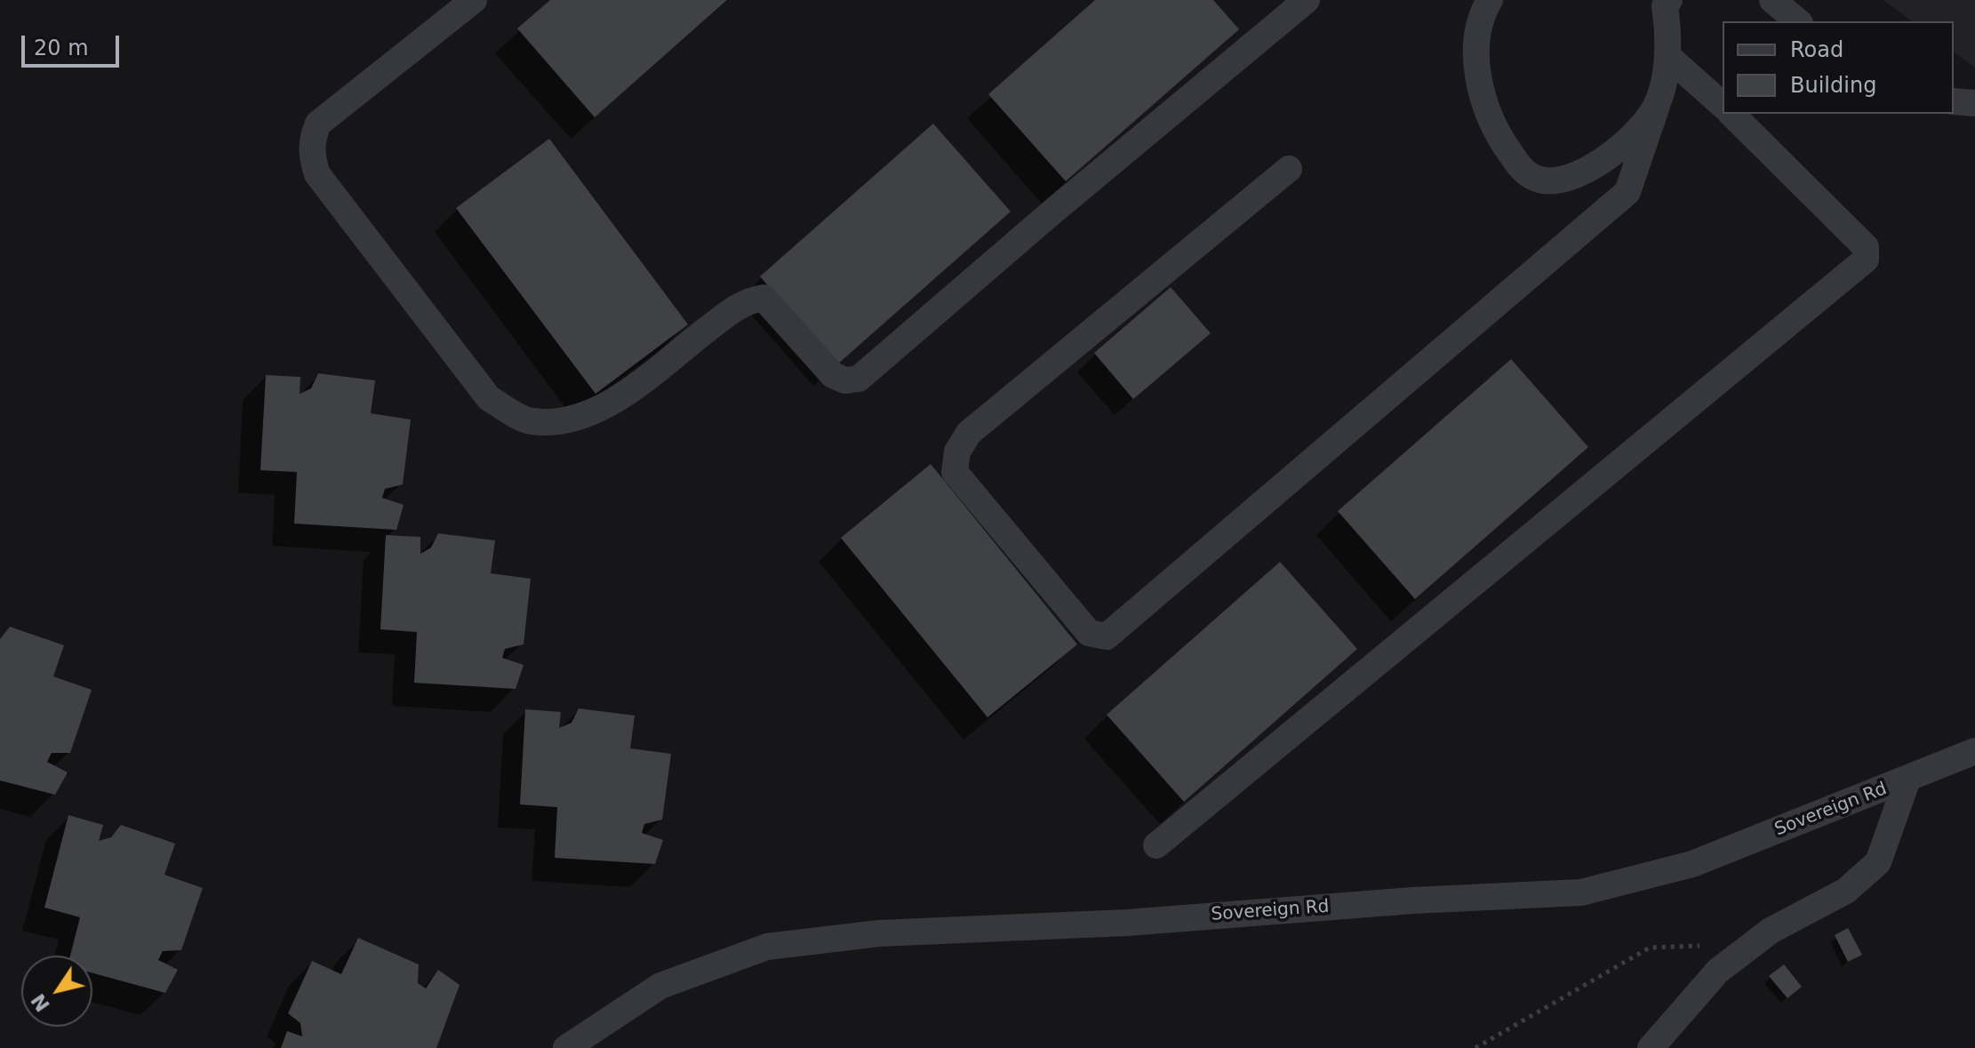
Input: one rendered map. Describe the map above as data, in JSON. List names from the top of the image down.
{
  "streets": {
    "street": ["Sovereign Rd"]
  },
  "legend": ["Road", "Building"],
  "scale_bar": "20 m",
  "north": "bottom left"
}
